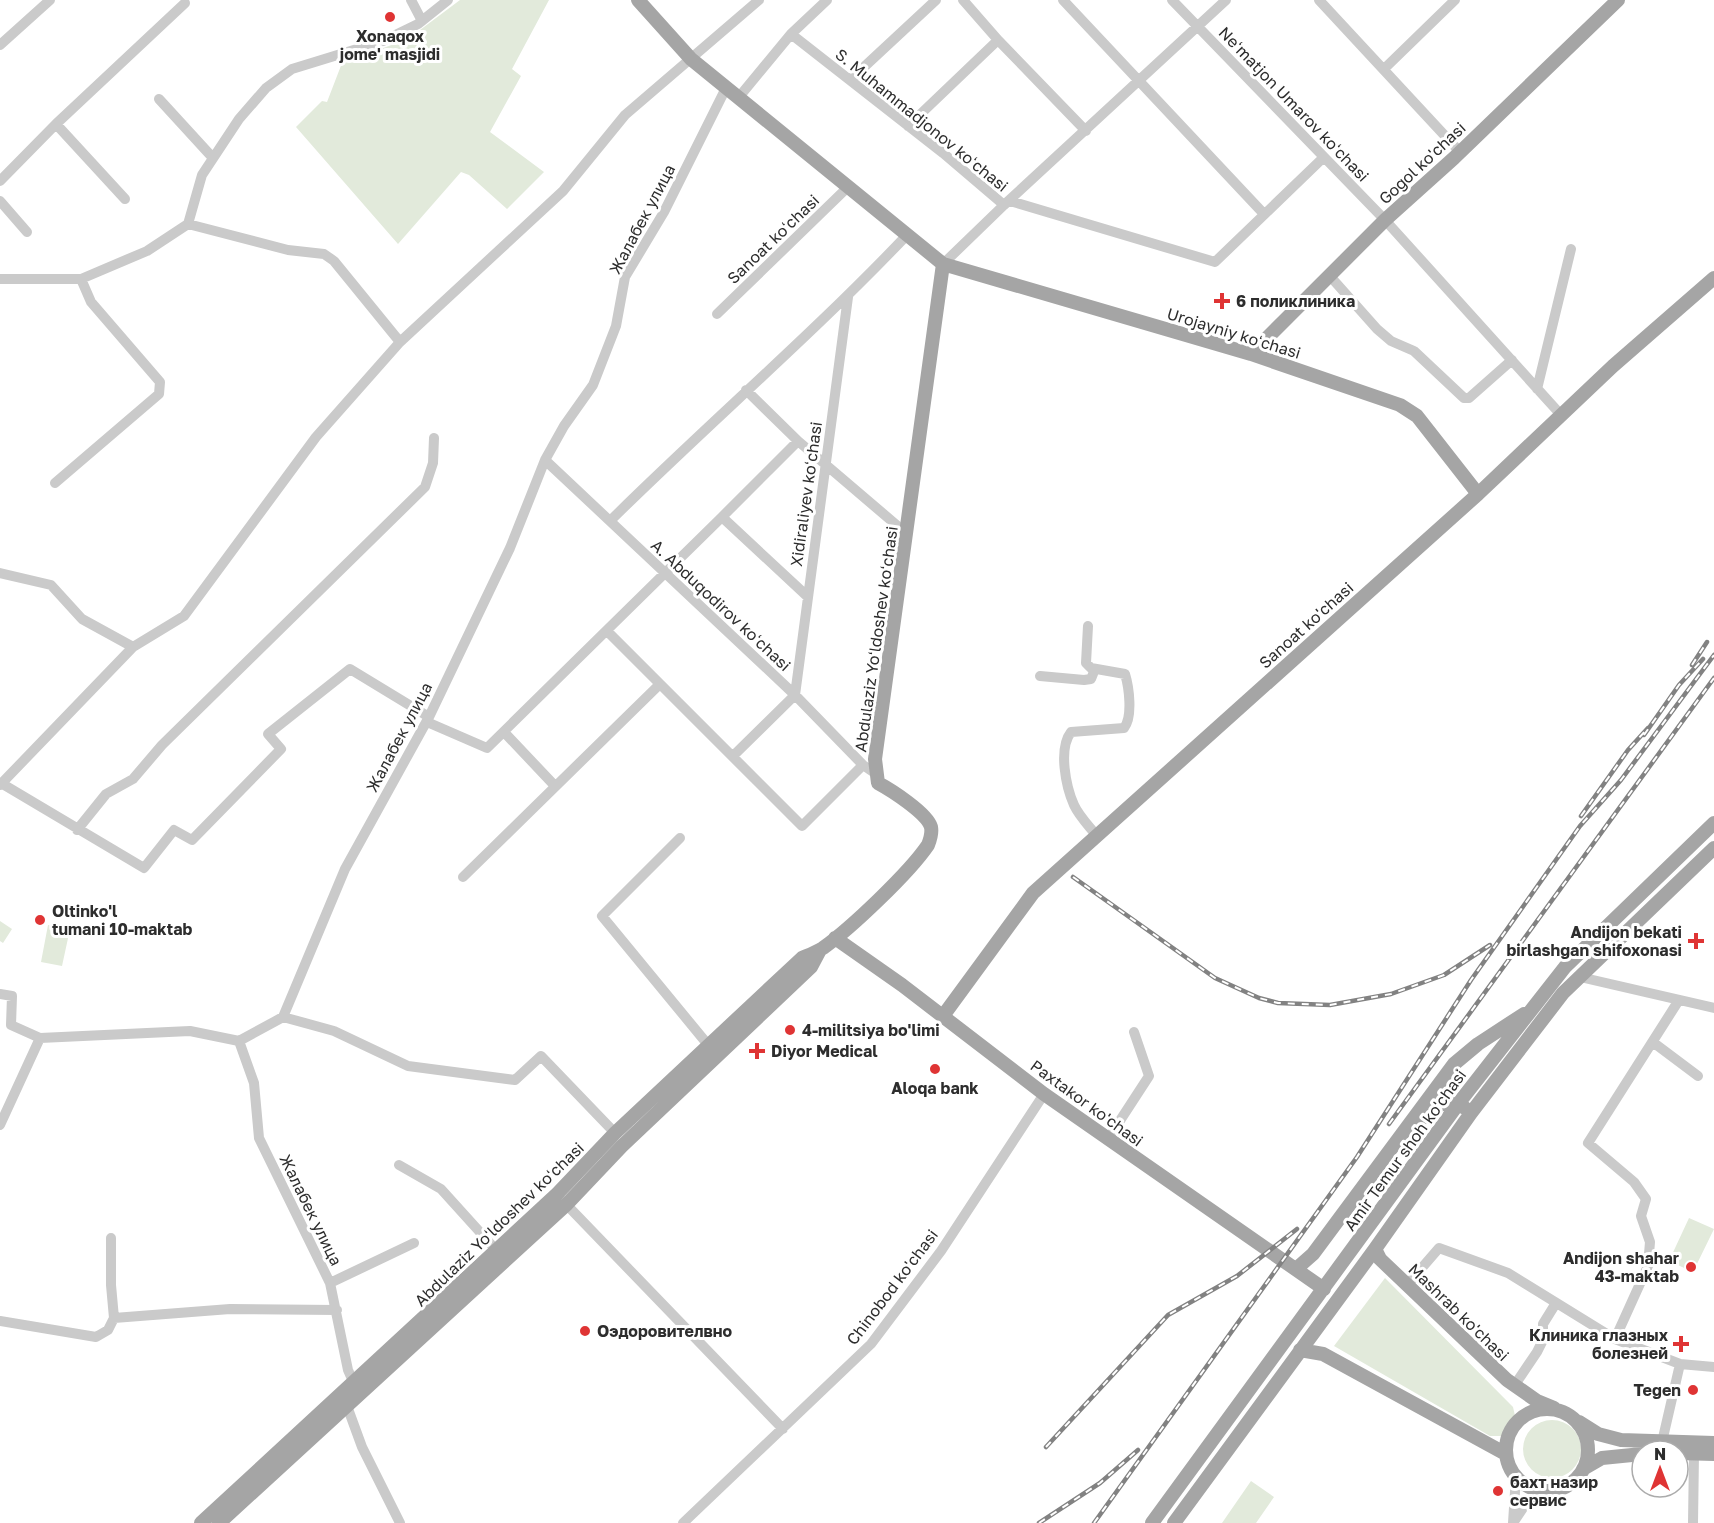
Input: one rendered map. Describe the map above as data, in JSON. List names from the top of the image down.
{
  "streets": {
    "main road": [
      "Gogol ko'chasi",
      "Urоjayniy koʻchasi",
      "Sanoat ko'chasi",
      "Abdulaziz Yoʻldoshev koʻchasi",
      "Paxtakor ko'chasi",
      "Amir Temur shoh ko'chasi",
      "Mashrab ko'chasi"
    ],
    "street": [
      "Neʻmatjon Umarov koʻchasi",
      "S. Muhammadjonov koʻchasi",
      "Жалабек улица",
      "Sanoat koʻchasi",
      "Xidiraliyev koʻchasi",
      "A. Abduqodirov koʻchasi",
      "Chinobod ko'chasi"
    ]
  },
  "crossings": [
    ["Neʻmatjon Umarov koʻchasi", "S. Muhammadjonov koʻchasi"],
    ["Neʻmatjon Umarov koʻchasi", "Gogol ko'chasi"],
    ["Neʻmatjon Umarov koʻchasi", "Sanoat ko'chasi"],
    ["Gogol ko'chasi", "Urоjayniy koʻchasi"],
    ["Жалабек улица", "A. Abduqodirov koʻchasi"],
    ["Жалабек улица", "Abdulaziz Yoʻldoshev koʻchasi"],
    ["Urоjayniy koʻchasi", "Sanoat ko'chasi"],
    ["Urоjayniy koʻchasi", "Abdulaziz Yoʻldoshev koʻchasi"],
    ["Xidiraliyev koʻchasi", "A. Abduqodirov koʻchasi"],
    ["A. Abduqodirov koʻchasi", "Abdulaziz Yoʻldoshev koʻchasi"],
    ["Sanoat ko'chasi", "Paxtakor ko'chasi"],
    ["Abdulaziz Yoʻldoshev koʻchasi", "Paxtakor ko'chasi"],
    ["Paxtakor ko'chasi", "Amir Temur shoh ko'chasi"],
    ["Paxtakor ko'chasi", "Chinobod ko'chasi"],
    ["Amir Temur shoh ko'chasi", "Mashrab ko'chasi"]
  ],
  "places": {
    "other": [
      "Xonaqox jome' masjidi",
      "Oltinko'l tumani 10-maktab",
      "4-militsiya bo'limi",
      "Aloqa bank",
      "Andijon shahar 43-maktab",
      "Оэдоровителвно",
      "Tegen",
      "бахт назир сервис"
    ],
    "health": [
      "6 поликлиника",
      "Аndijon bekati birlashgan shifoxonasi",
      "Diyor Medical",
      "Клиника глазных болезней"
    ]
  },
  "north": "top"
}
